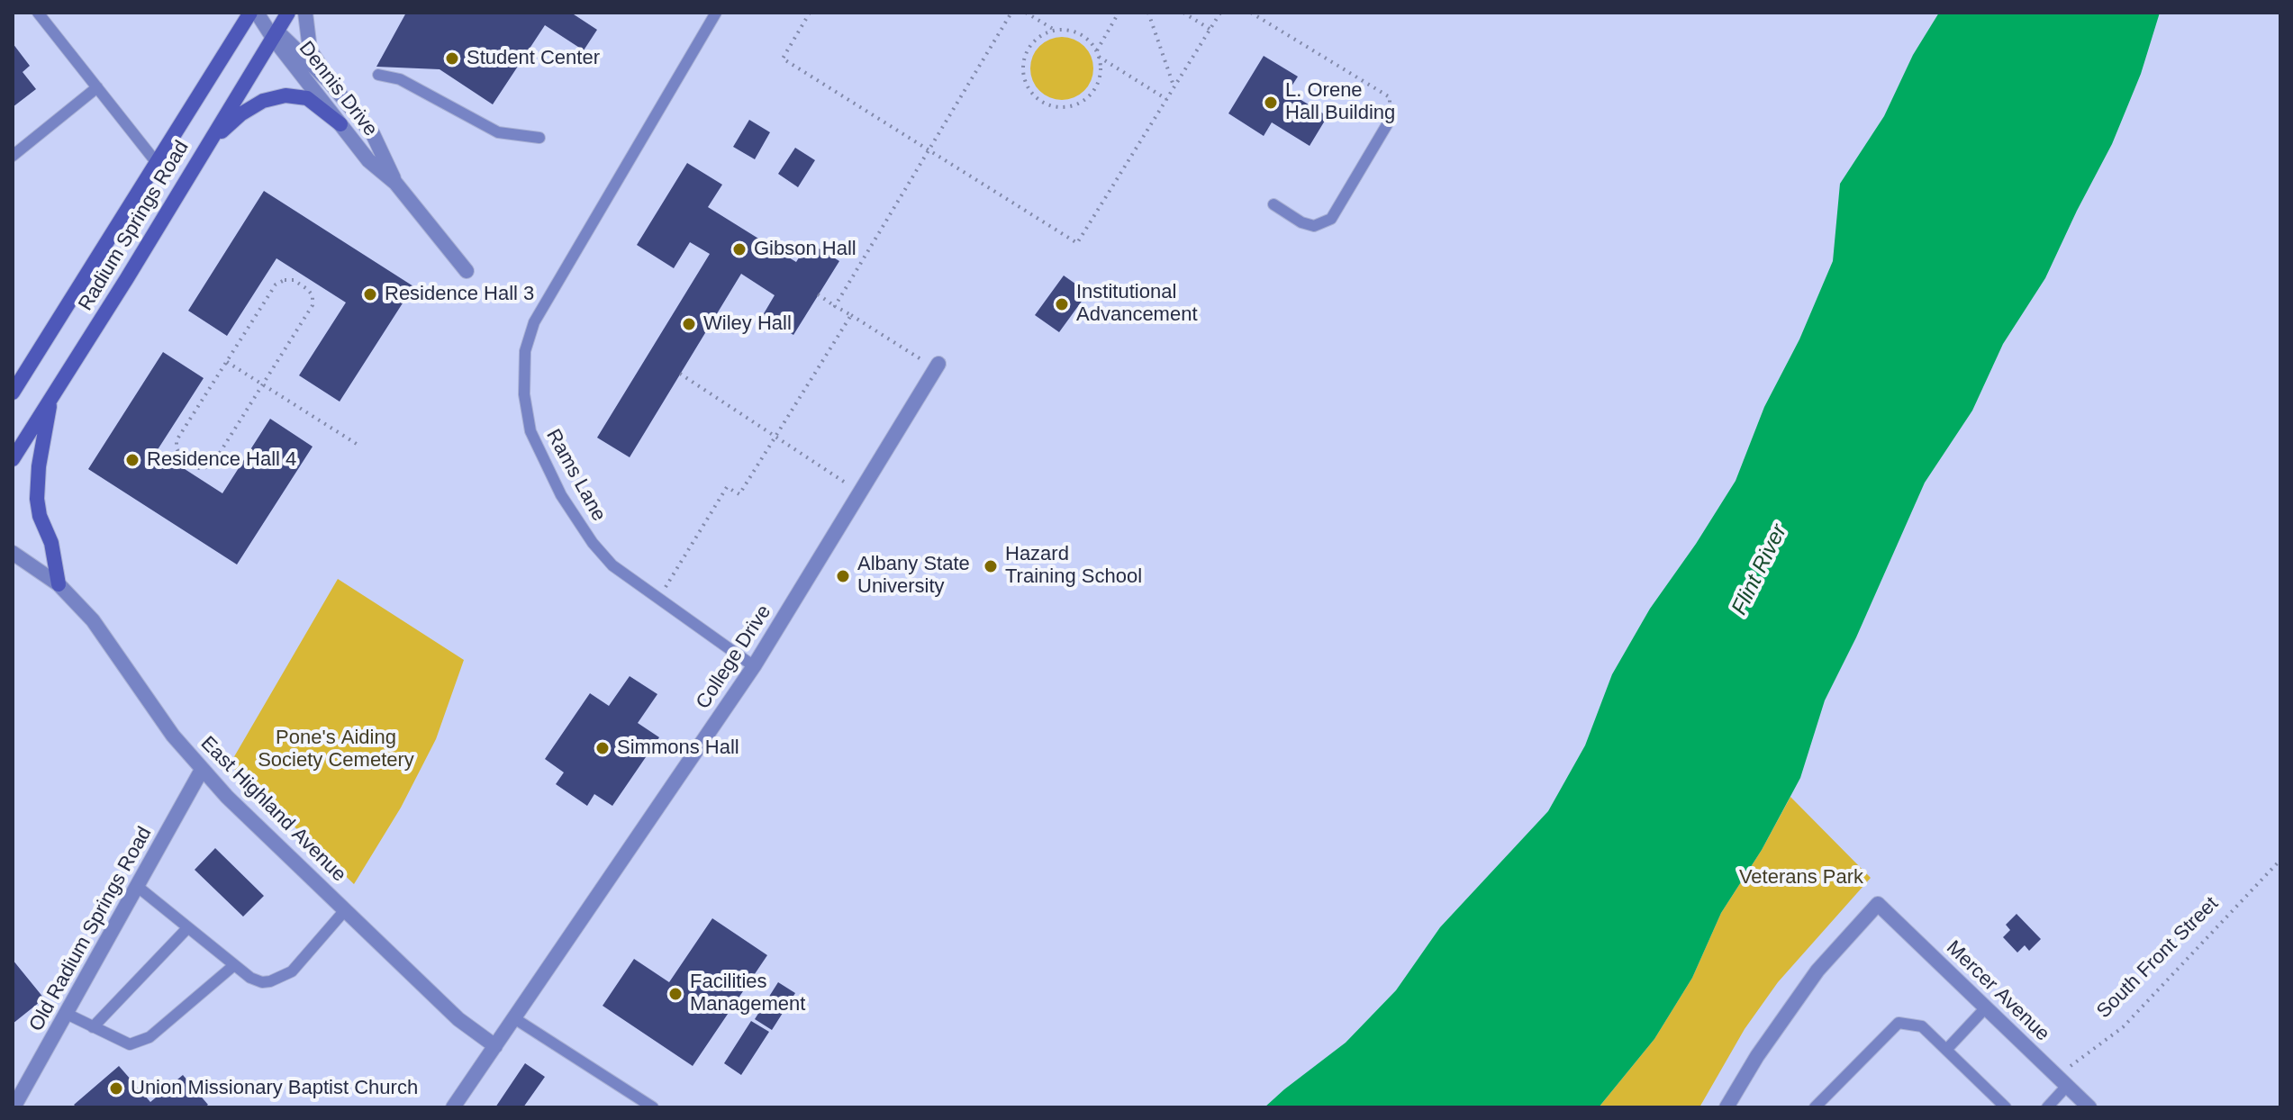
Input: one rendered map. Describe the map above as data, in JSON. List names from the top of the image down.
{
  "streets": {
    "main road": ["Radium Springs Road"],
    "street": [
      "Dennis Drive",
      "College Drive",
      "East Highland Avenue",
      "Old Radium Springs Road",
      "Mercer Avenue"
    ],
    "lane": ["Rams Lane"],
    "path": ["South Front Street"]
  },
  "crossings": [
    ["Dennis Drive", "Radium Springs Road"],
    ["Rams Lane", "College Drive"],
    ["College Drive", "East Highland Avenue"],
    ["East Highland Avenue", "Old Radium Springs Road"],
    ["South Front Street", "Mercer Avenue"]
  ],
  "water": ["Flint River"],
  "parks": ["Pone's Aiding Society Cemetery", "Veterans Park"],
  "places": [
    "Student Center",
    "L. Orene Hall Building",
    "Gibson Hall",
    "Residence Hall 3",
    "Institutional Advancement",
    "Wiley Hall",
    "Residence Hall 4",
    "Hazard Training School",
    "Albany State University",
    "Simmons Hall",
    "Facilities Management",
    "Union Missionary Baptist Church"
  ]
}
